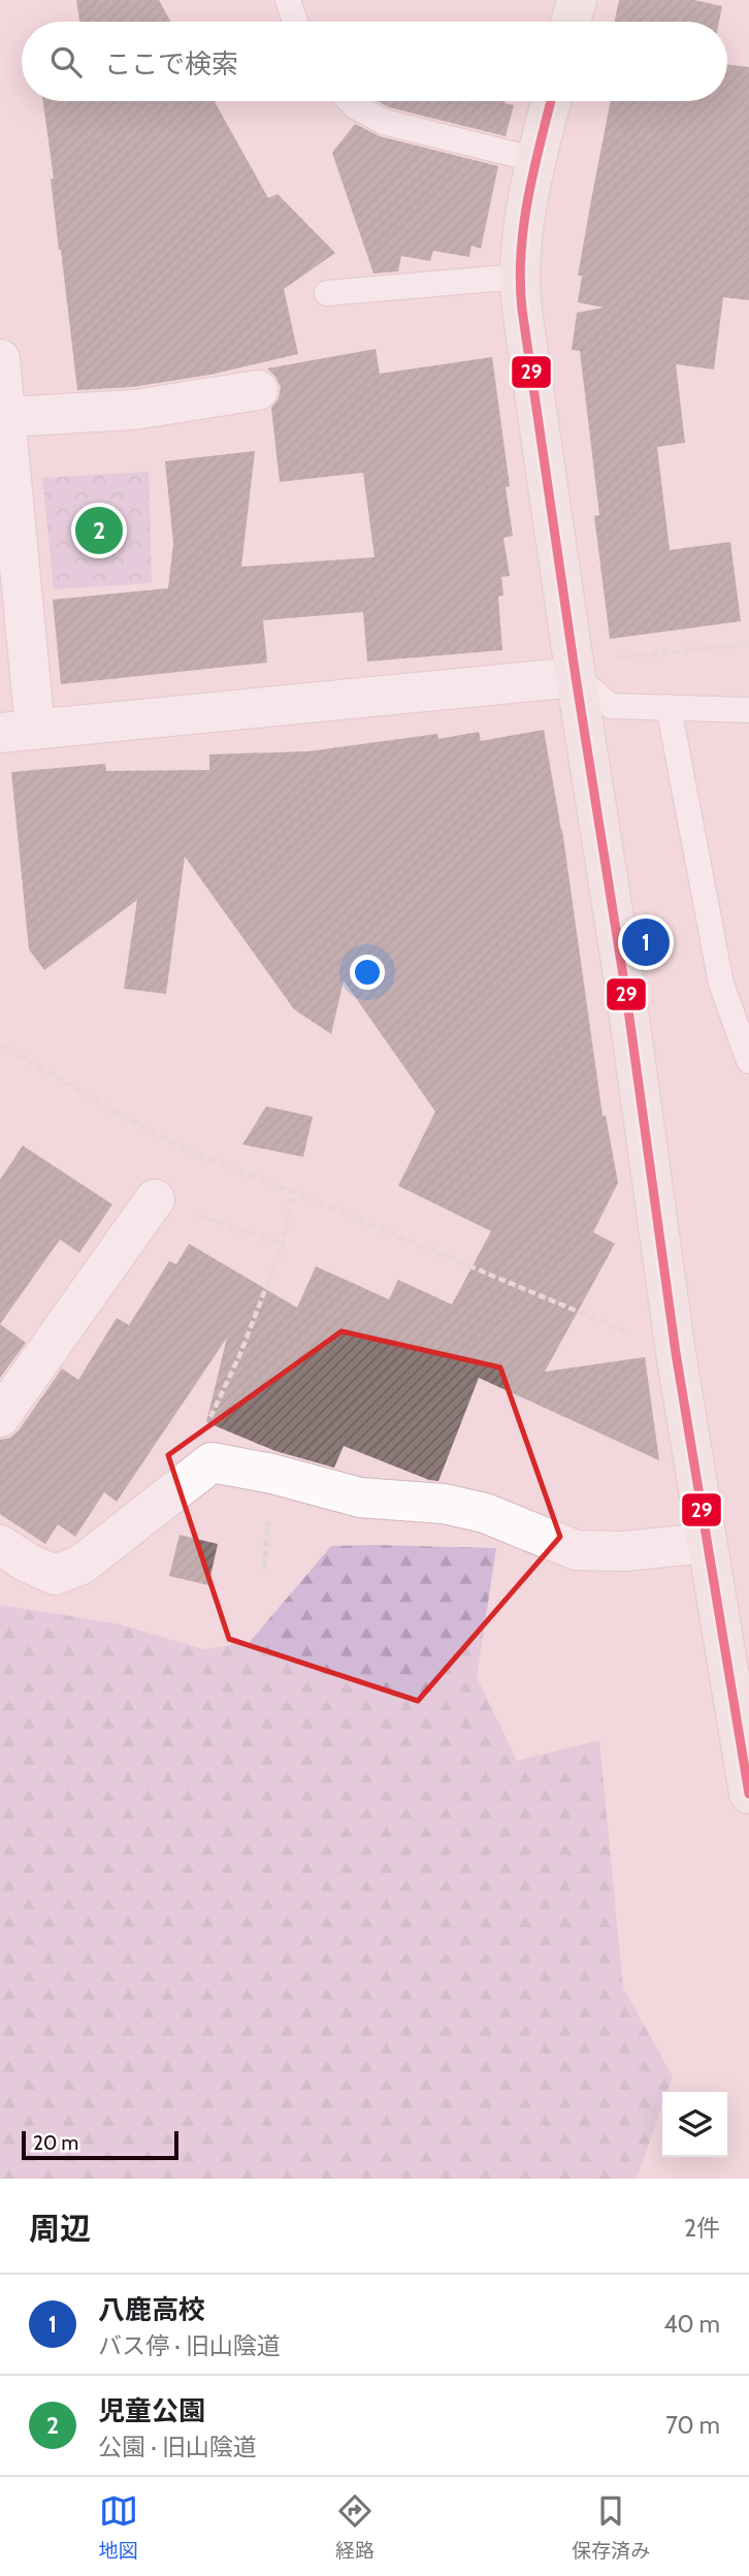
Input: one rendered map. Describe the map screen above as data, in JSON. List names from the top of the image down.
{
  "lines": ["transit line 29"],
  "scale_bar": "20 m",
  "page": {
    "search": "ここで検索",
    "pins": ["2", "1"],
    "scale": "20 m",
    "heading": ["周辺", "2件"],
    "list": [
      {
        "mark": "1",
        "name": "八鹿高校",
        "note": "バス停 · 旧山陰道",
        "value": "40 m"
      },
      {
        "mark": "2",
        "name": "児童公園",
        "note": "公園 · 旧山陰道",
        "value": "70 m"
      }
    ],
    "nav": ["地図", "経路", "保存済み"]
  }
}
